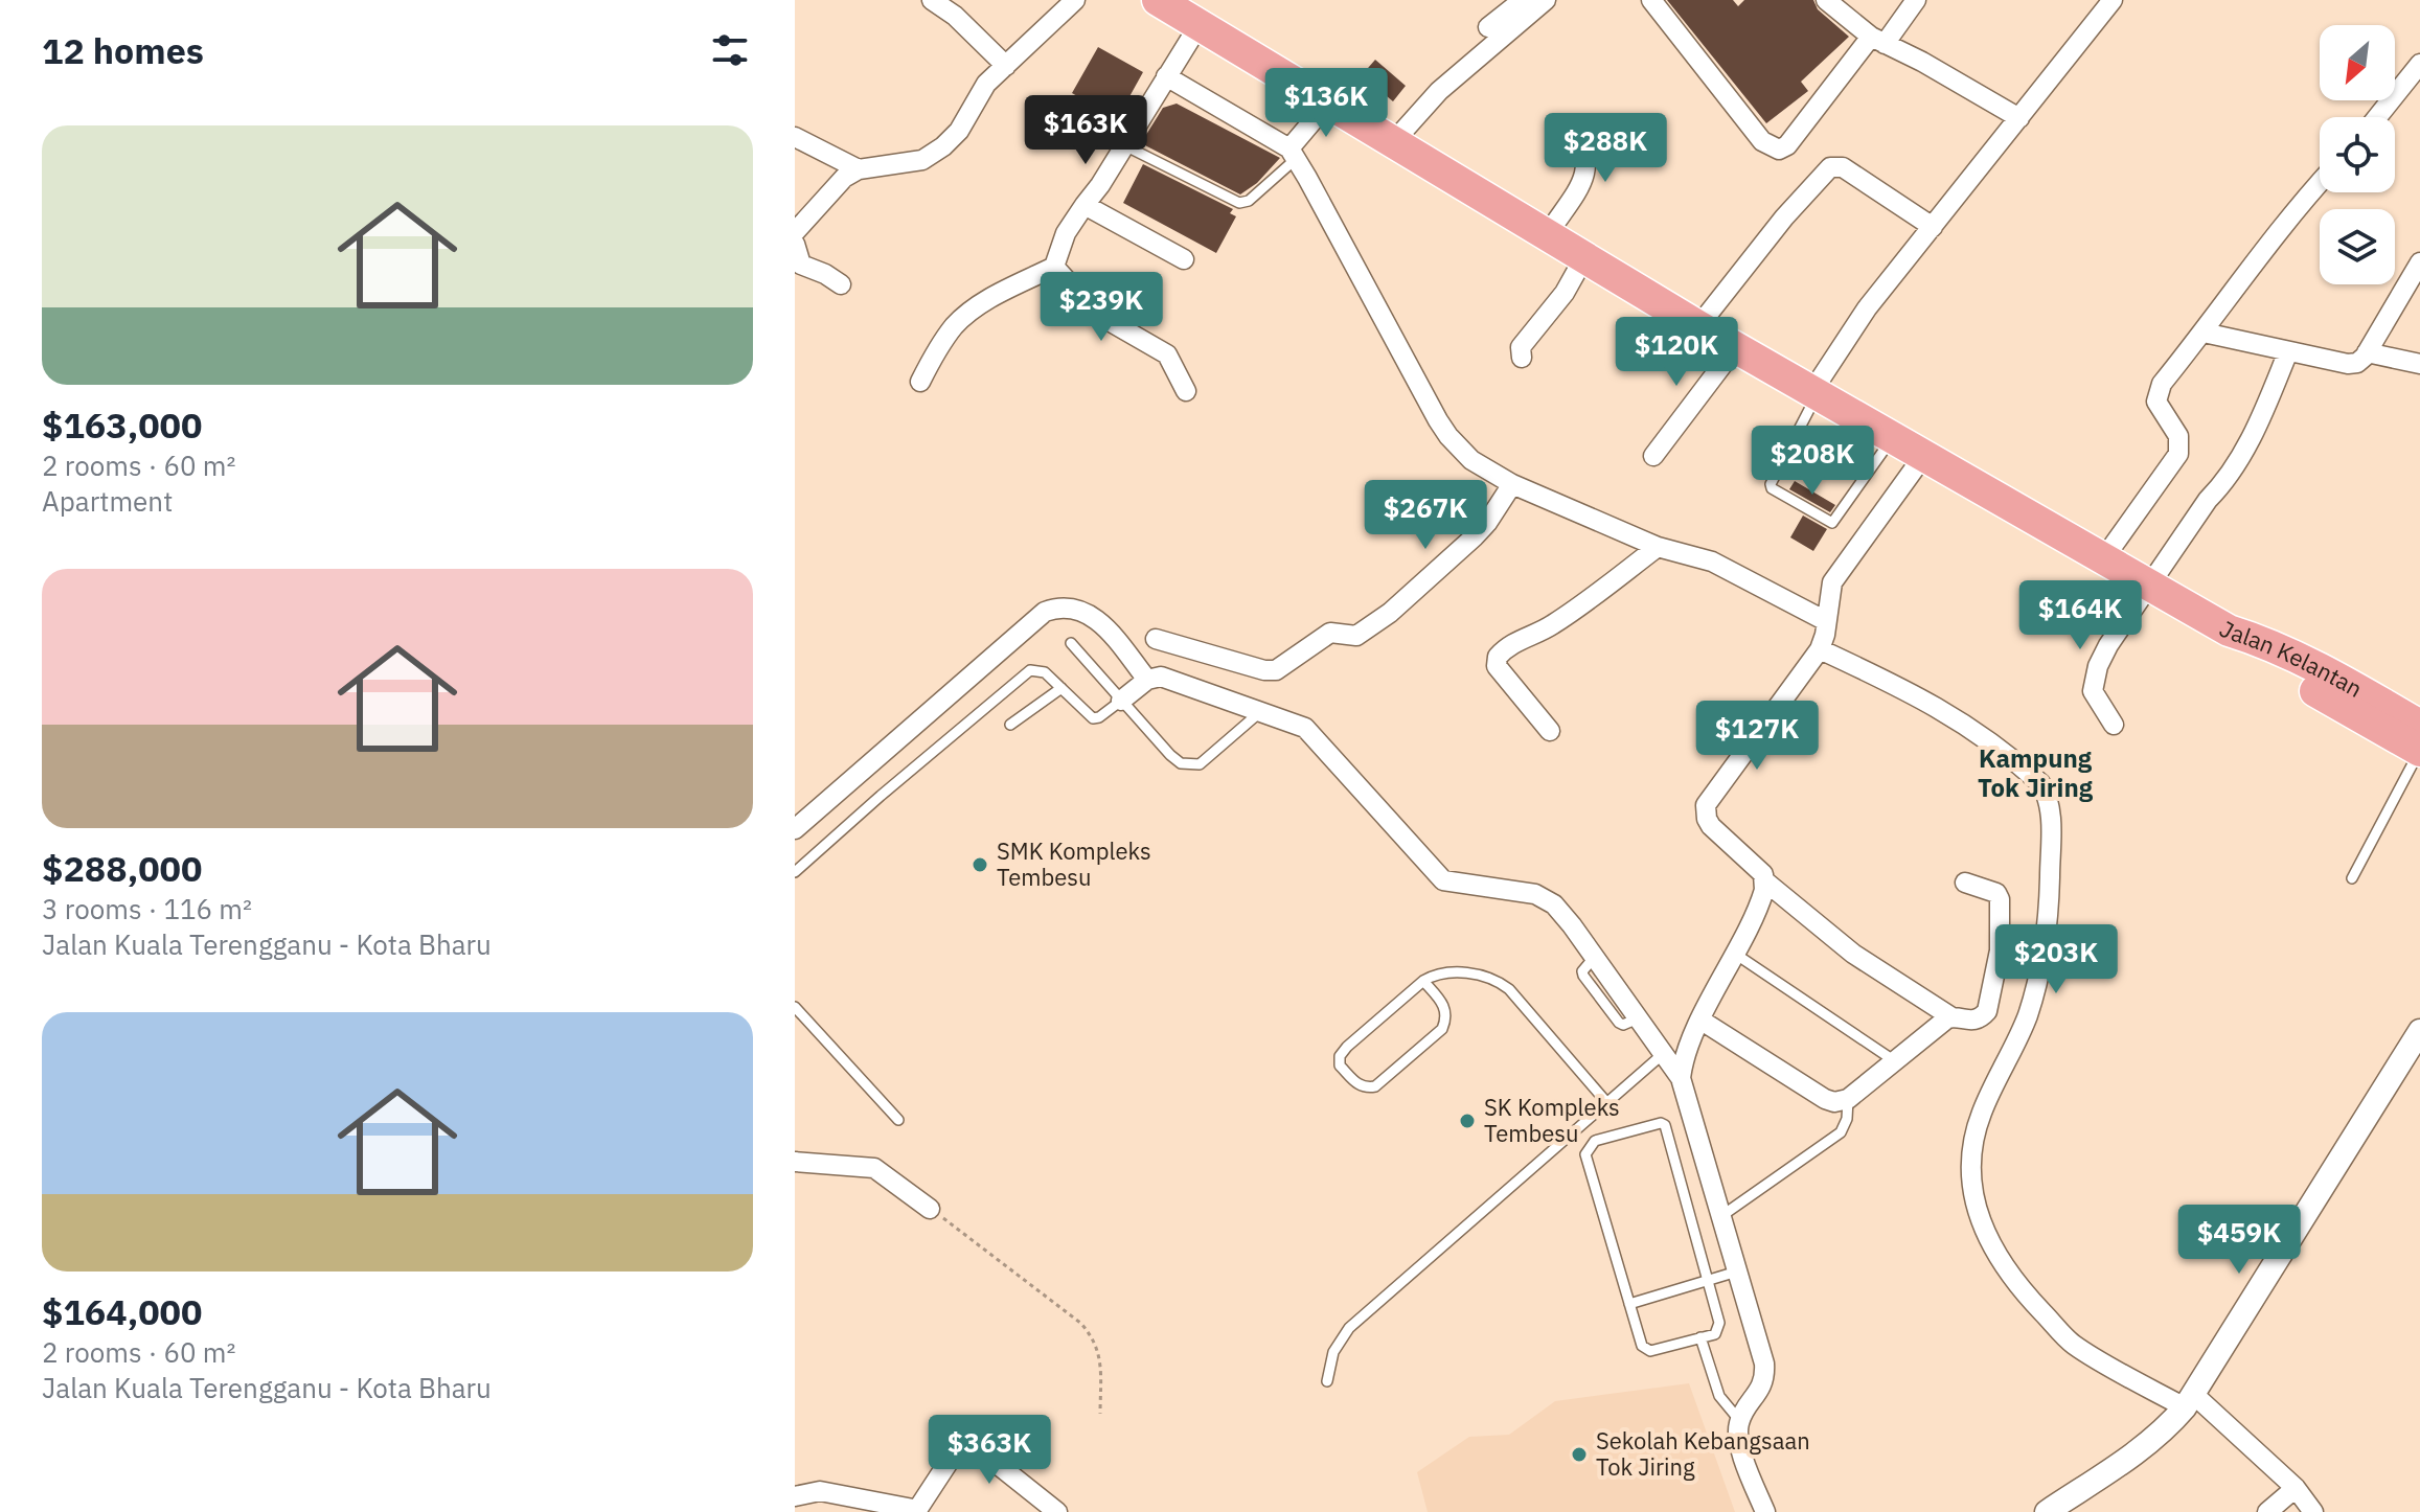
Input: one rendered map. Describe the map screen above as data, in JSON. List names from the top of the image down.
{
  "streets": {
    "highway": ["Jalan Kelantan"]
  },
  "districts": ["Kampung Tok Jiring"],
  "places": ["SMK Kompleks Tembesu", "SK Kompleks Tembesu", "Sekolah Kebangsaan Tok Jiring"],
  "north": "bottom left",
  "page": {
    "heading": "12 homes",
    "price": [
      "$136K",
      "$163K",
      "$288K",
      "$239K",
      "$120K",
      "$208K",
      "$267K",
      "$164K",
      "$127K",
      "$203K",
      "$459K",
      "$363K"
    ],
    "list": [
      {
        "name": "$163,000",
        "note": "2 rooms · 60 m² · Apartment"
      },
      {
        "name": "$288,000",
        "note": "3 rooms · 116 m² · Jalan Kuala Terengganu - Kota Bharu"
      },
      {
        "name": "$164,000",
        "note": "2 rooms · 60 m² · Jalan Kuala Terengganu - Kota Bharu"
      }
    ]
  }
}
